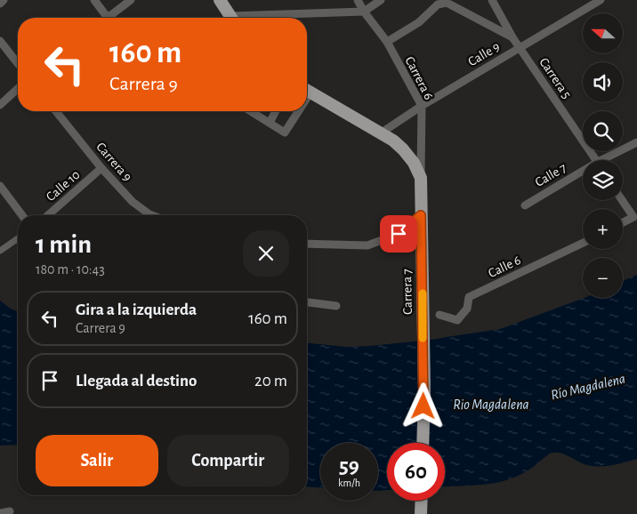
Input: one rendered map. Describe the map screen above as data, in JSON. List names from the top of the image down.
{
  "streets": {
    "main road": ["Carrera 7"],
    "street": [
      "Calle 9",
      "Carrera 6",
      "Carrera 5",
      "Carrera 9",
      "Calle 7",
      "Calle 10",
      "Calle 6"
    ]
  },
  "crossings": [
    ["Calle 9", "Carrera 6"],
    ["Calle 9", "Carrera 5"],
    ["Calle 9", "Carrera 7"],
    ["Carrera 6", "Carrera 7"],
    ["Carrera 9", "Calle 10"]
  ],
  "water": ["Río Magdalena", "Rio Magdalena"],
  "north": "left",
  "page": {
    "map_buttons": ["+", "−"],
    "turn": ["160 m", "Carrera 9"],
    "heading": ["1 min", "180 m · 10:43"],
    "list": [
      {
        "name": "Gira a la izquierda",
        "note": "Carrera 9",
        "value": "160 m"
      },
      {
        "name": "Llegada al destino",
        "value": "20 m"
      }
    ],
    "buttons": ["Salir", "Compartir"],
    "speed": "59 km/h",
    "limit": "60"
  }
}
